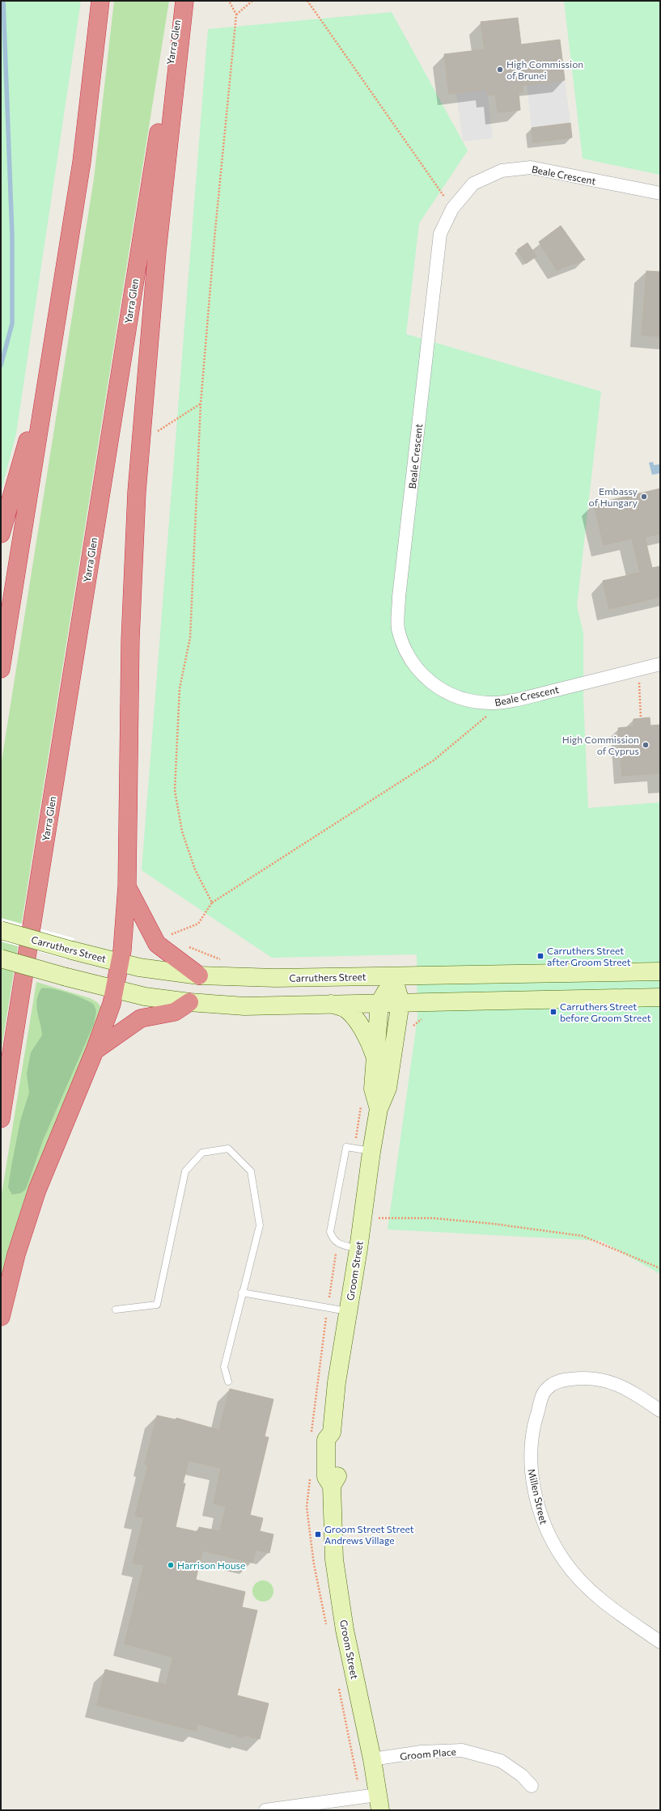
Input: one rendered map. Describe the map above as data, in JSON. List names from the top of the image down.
{
  "streets": {
    "highway": ["Yarra Glen"],
    "main road": ["Carruthers Street", "Groom Street"],
    "street": ["Beale Crescent", "Millen Street", "Groom Place"]
  },
  "crossings": [
    ["Carruthers Street", "Groom Street"],
    ["Groom Street", "Groom Place"]
  ],
  "places": {
    "other": [
      "High Commission of Brunei",
      "Embassy of Hungary",
      "High Commission of Cyprus",
      "Harrison House"
    ],
    "transit": ["Carruthers Street after Groom Street", "Carruthers Street before Groom Street", "Groom Street Street Andrews Village"]
  }
}
